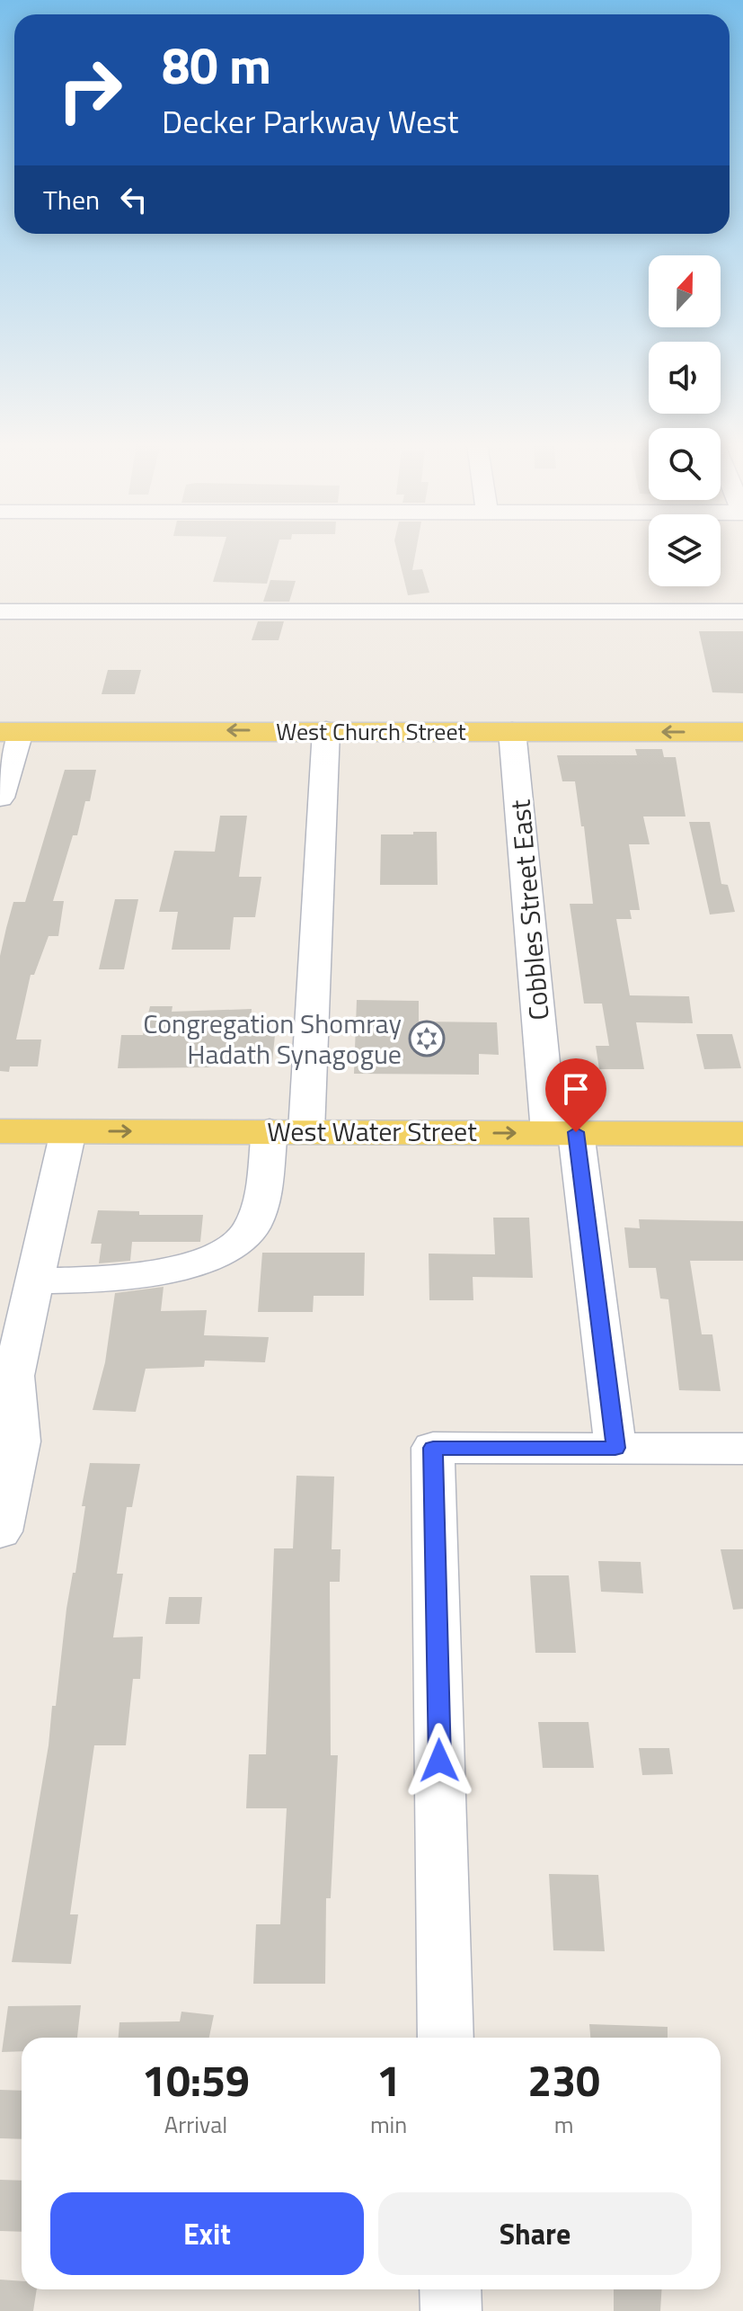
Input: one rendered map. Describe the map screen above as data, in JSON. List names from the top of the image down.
{
  "streets": {
    "main road": ["West Church Street", "West Water Street"],
    "street": ["Cobbles Street East"]
  },
  "crossings": [
    ["West Church Street", "Cobbles Street East"],
    ["Cobbles Street East", "West Water Street"]
  ],
  "one_way": ["West Church Street", "West Water Street"],
  "places": {
    "synagogue": ["Congregation Shomray Hadath Synagogue"]
  },
  "north": "top",
  "page": {
    "turn": ["80 m", "Decker Parkway West"],
    "then": "Then",
    "eta": [
      "10:59",
      "Arrival",
      "1",
      "min",
      "230",
      "m"
    ],
    "buttons": ["Exit", "Share"]
  }
}
